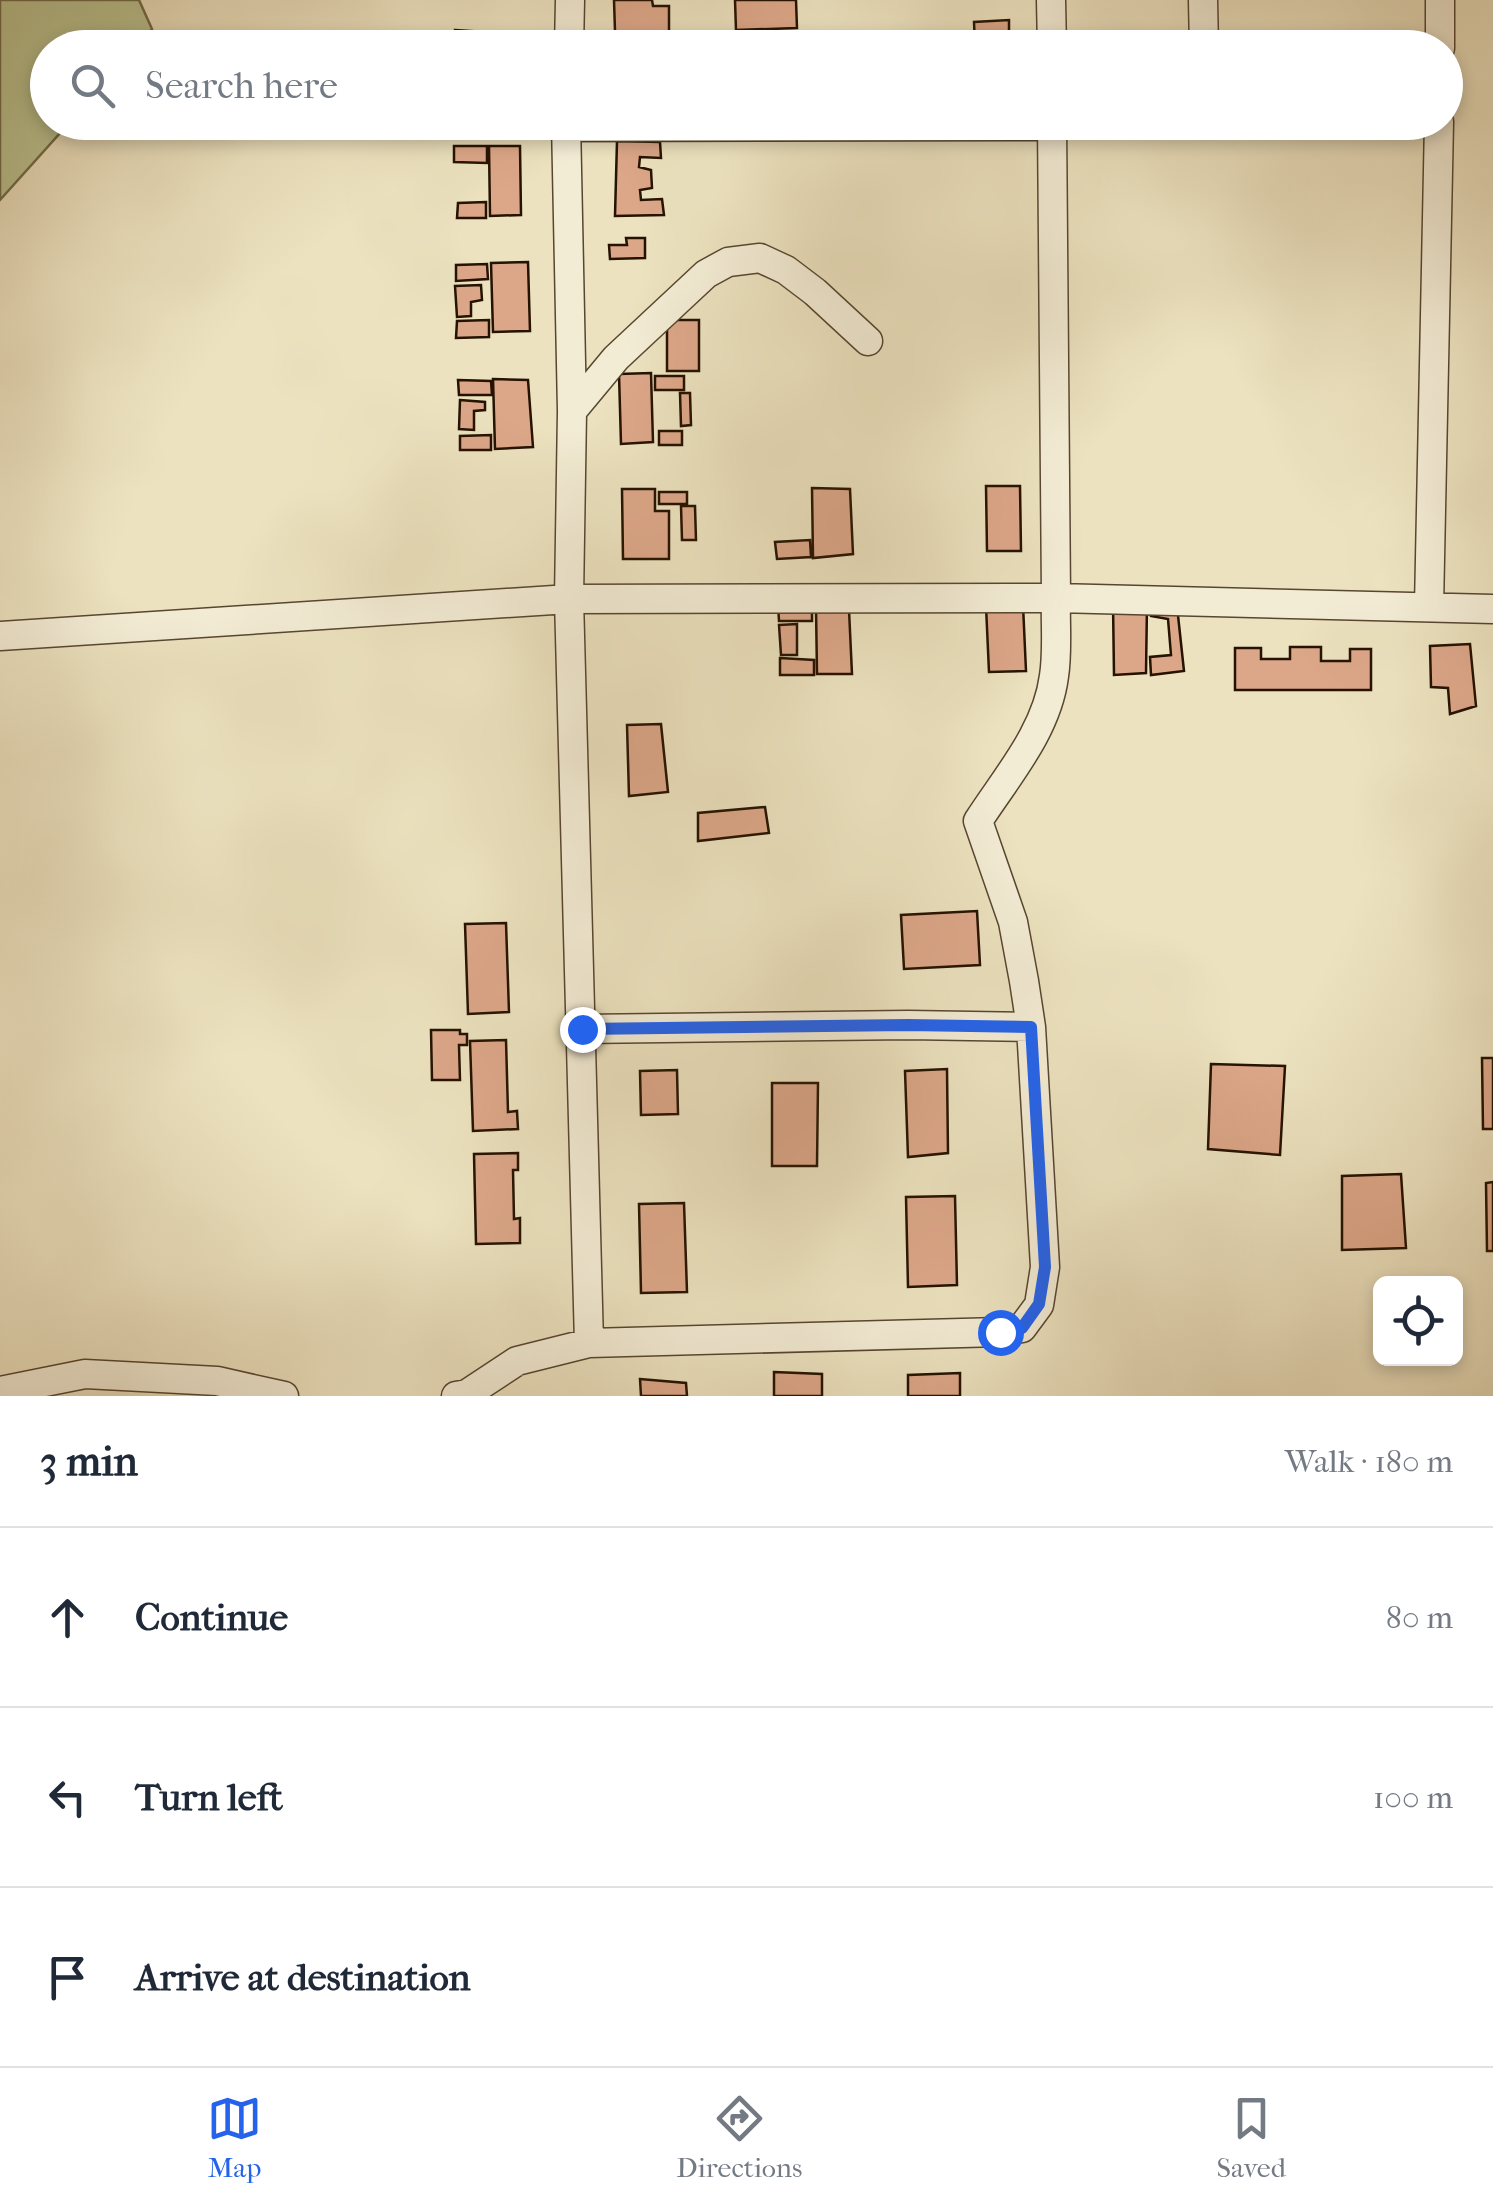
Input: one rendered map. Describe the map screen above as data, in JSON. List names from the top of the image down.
{
  "page": {
    "search": "Search here",
    "heading": ["3 min", "Walk · 180 m"],
    "list": [
      ["Continue", "80 m"],
      ["Turn left", "100 m"],
      "Arrive at destination"
    ],
    "nav": ["Map", "Directions", "Saved"]
  }
}
